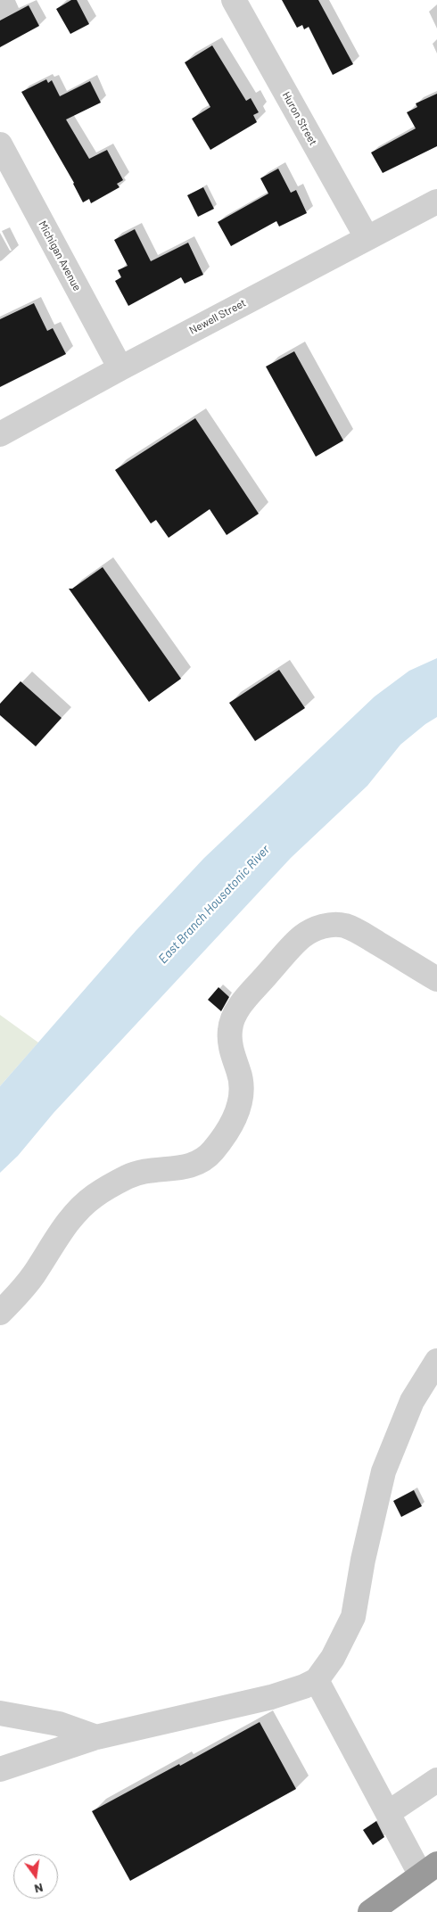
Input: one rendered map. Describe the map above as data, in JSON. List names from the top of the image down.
{
  "streets": {
    "street": ["Huron Street", "Michigan Avenue", "Newell Street"]
  },
  "crossings": [
    ["Huron Street", "Newell Street"],
    ["Michigan Avenue", "Newell Street"]
  ],
  "water": ["East Branch Housatonic River"],
  "north": "bottom"
}
